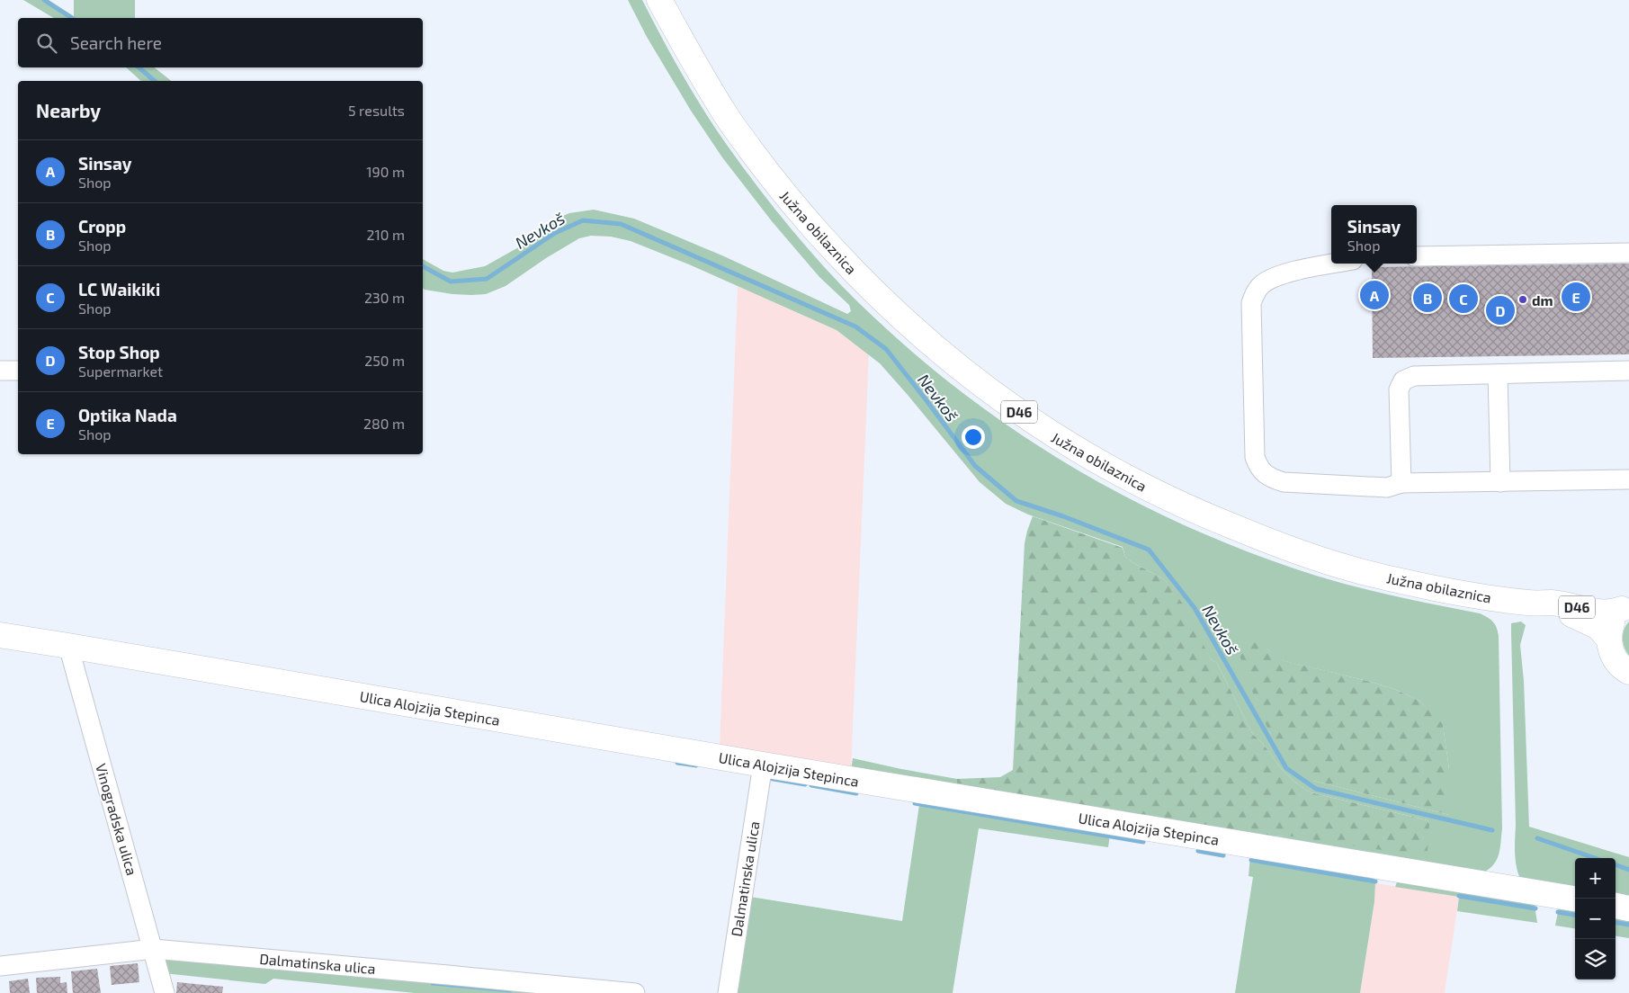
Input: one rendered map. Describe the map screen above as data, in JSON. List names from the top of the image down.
{
  "streets": {
    "main road": ["Južna obilaznica", "D46", "Ulica Alojzija Stepinca"],
    "street": ["Vinogradska ulica", "Dalmatinska ulica"]
  },
  "crossings": [
    ["Južna obilaznica", "D46"],
    ["Ulica Alojzija Stepinca", "Vinogradska ulica"],
    ["Ulica Alojzija Stepinca", "Dalmatinska ulica"],
    ["Vinogradska ulica", "Dalmatinska ulica"]
  ],
  "water": ["Nevkoš"],
  "places": ["dm"],
  "page": {
    "search": "Search here",
    "heading": ["Nearby", "5 results"],
    "list": [
      {
        "mark": "A",
        "name": "Sinsay",
        "note": "Shop",
        "value": "190 m"
      },
      {
        "mark": "B",
        "name": "Cropp",
        "note": "Shop",
        "value": "210 m"
      },
      {
        "mark": "C",
        "name": "LC Waikiki",
        "note": "Shop",
        "value": "230 m"
      },
      {
        "mark": "D",
        "name": "Stop Shop",
        "note": "Supermarket",
        "value": "250 m"
      },
      {
        "mark": "E",
        "name": "Optika Nada",
        "note": "Shop",
        "value": "280 m"
      }
    ],
    "popup": ["Sinsay", "Shop"],
    "pins": [
      "A",
      "E",
      "B",
      "C",
      "D"
    ],
    "map_buttons": ["+", "−"]
  }
}
